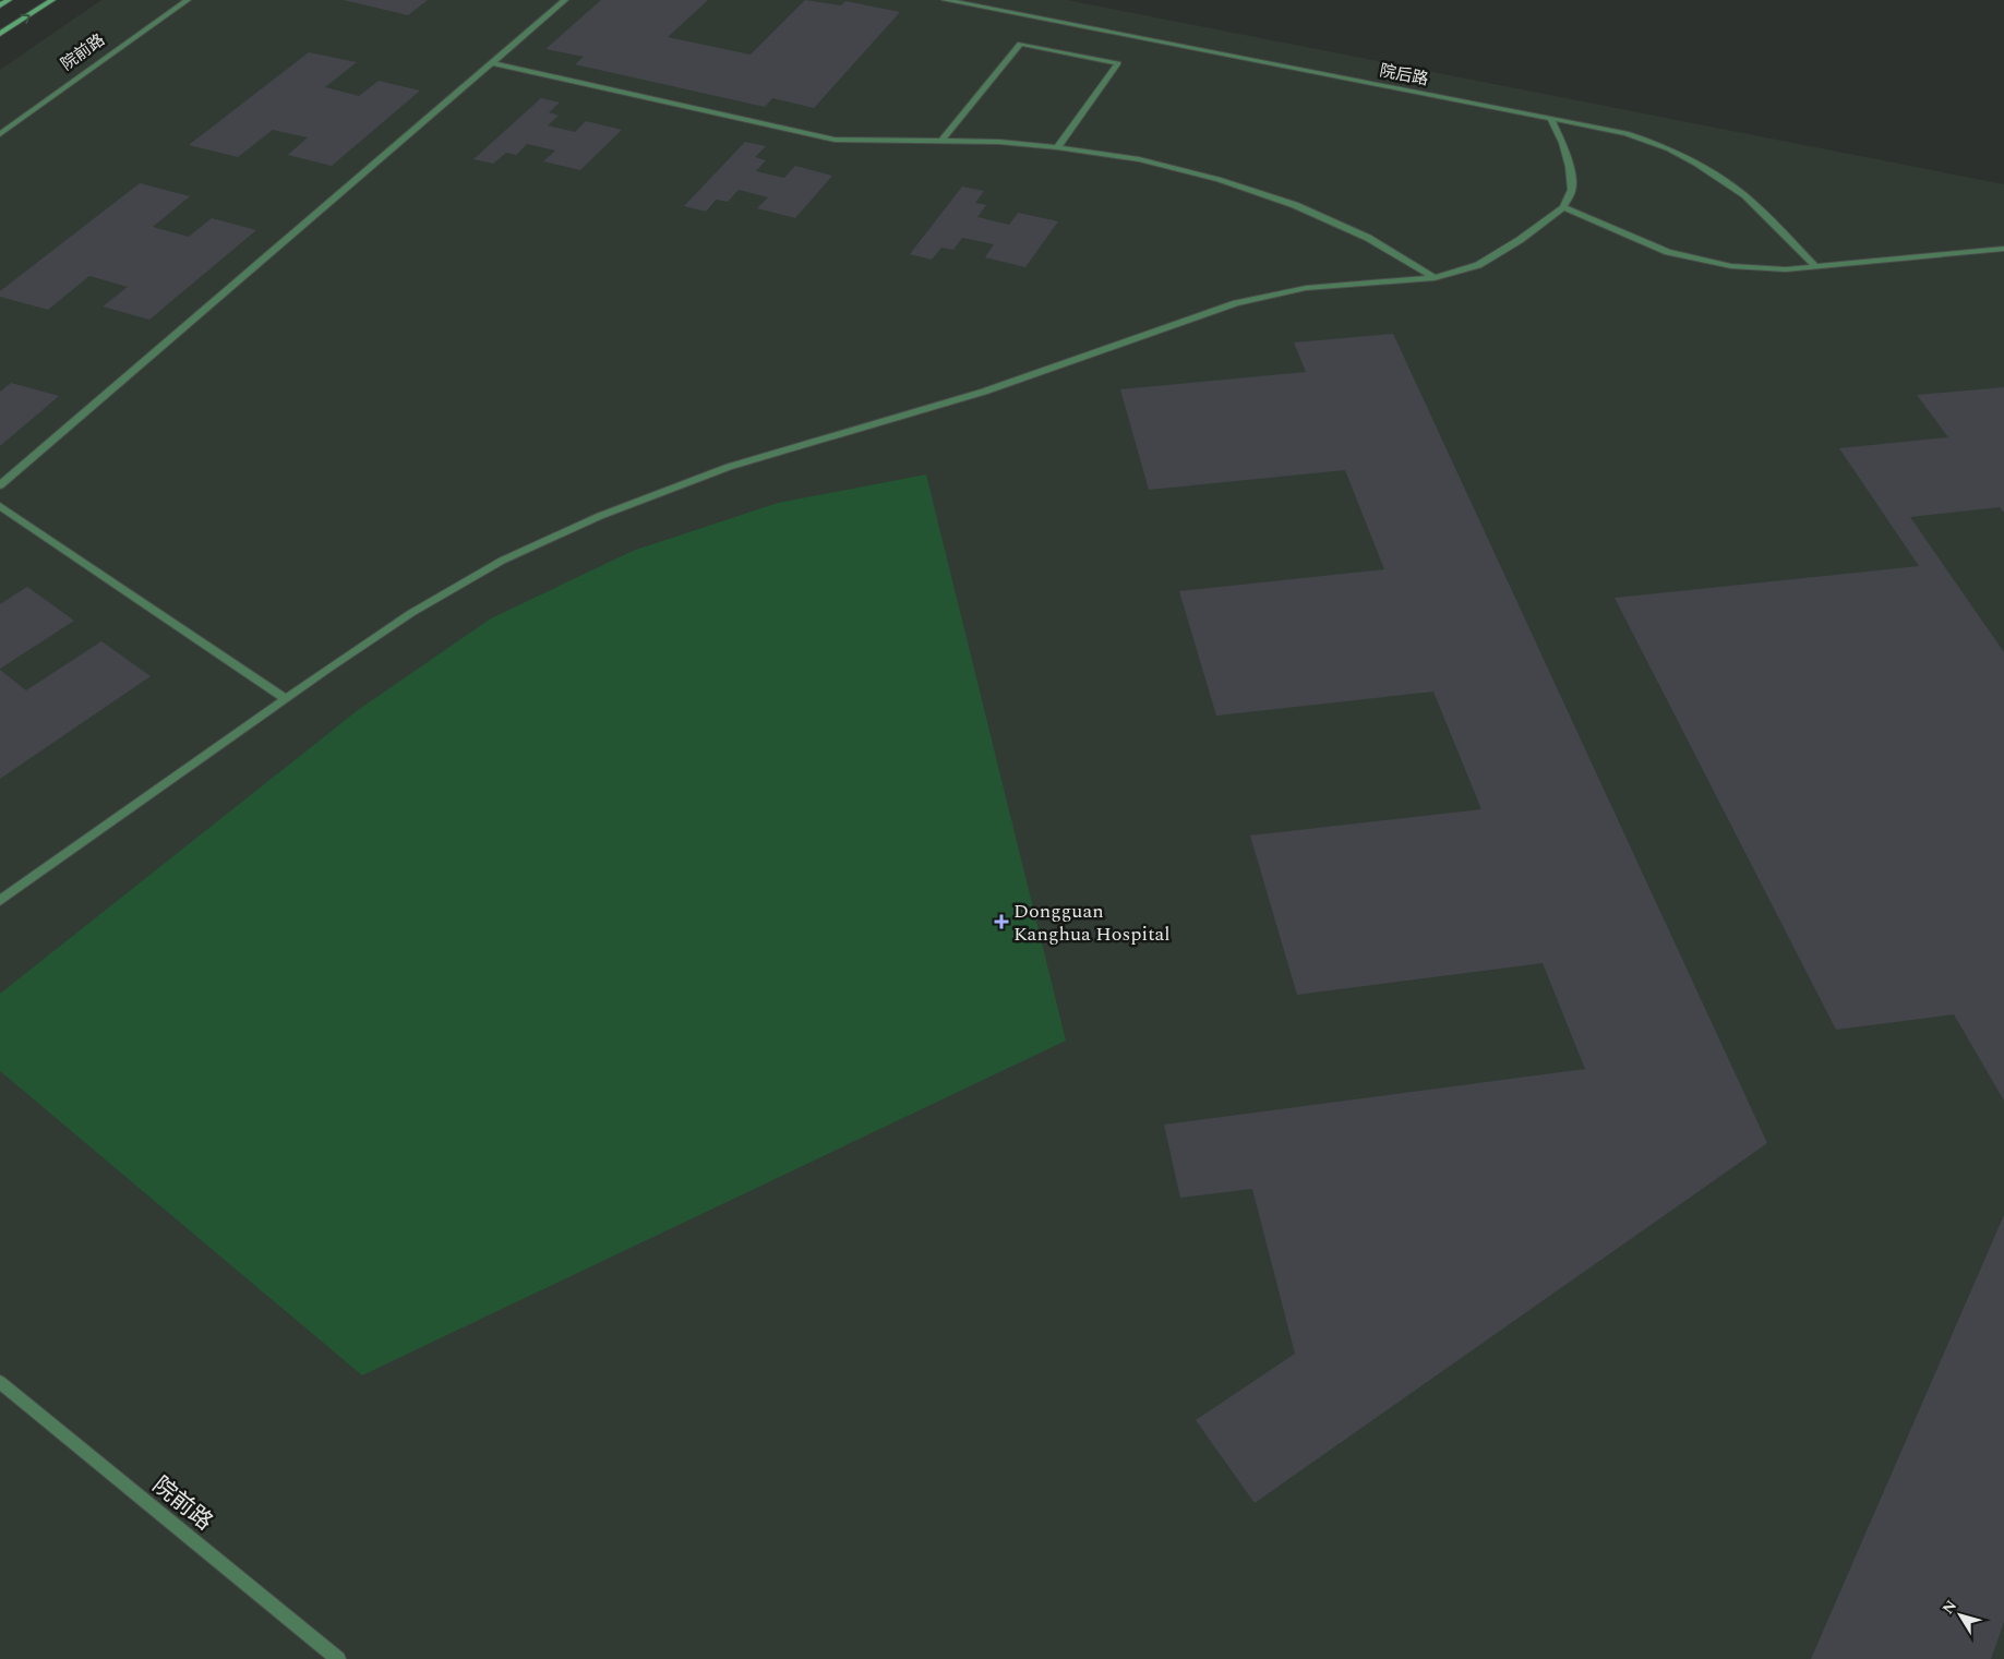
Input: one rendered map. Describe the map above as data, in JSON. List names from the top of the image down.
{
  "streets": {
    "lane": ["院前路", "院后路"]
  },
  "places": {
    "health": ["Dongguan Kanghua Hospital"]
  },
  "north": "top left"
}
